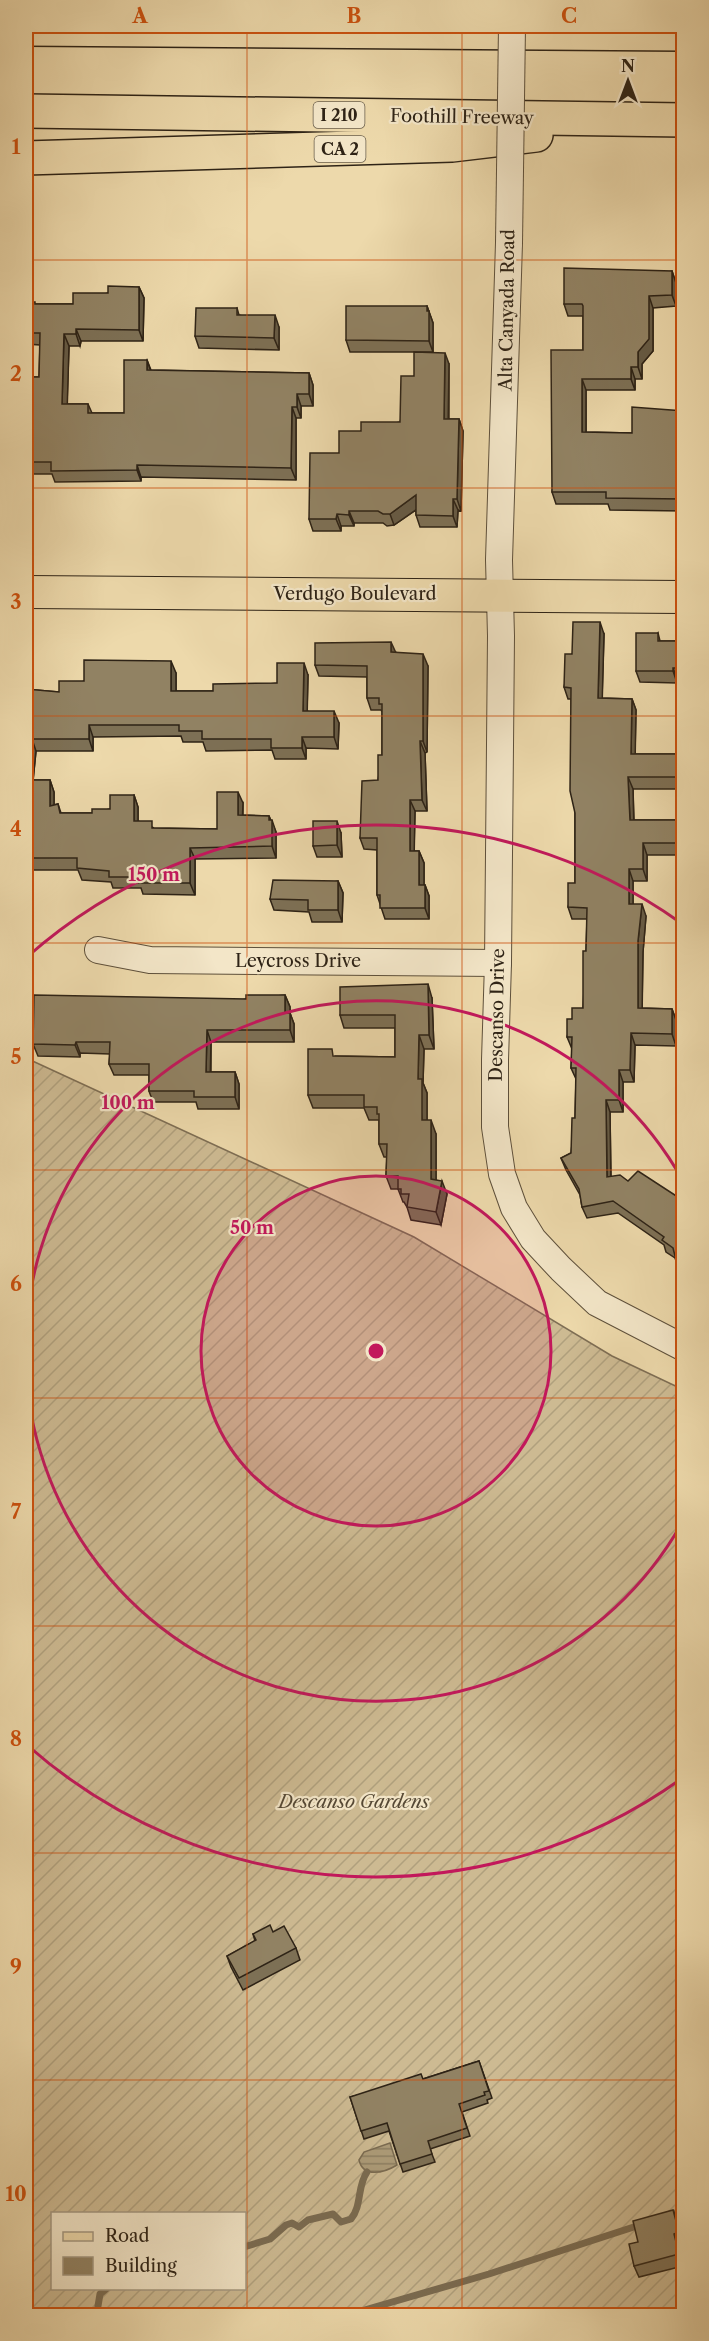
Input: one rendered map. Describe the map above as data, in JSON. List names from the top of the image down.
{
  "streets": {
    "highway": ["I 210", "Foothill Freeway", "CA 2"],
    "main road": ["Verdugo Boulevard"],
    "street": ["Alta Canyada Road", "Leycross Drive", "Descanso Drive"]
  },
  "crossings": [
    ["Foothill Freeway", "CA 2"],
    ["Alta Canyada Road", "Verdugo Boulevard"],
    ["Alta Canyada Road", "Descanso Drive"],
    ["Verdugo Boulevard", "Descanso Drive"],
    ["Leycross Drive", "Descanso Drive"]
  ],
  "parks": ["Descanso Gardens"],
  "legend": ["Road", "Building"],
  "north": "top",
  "grid": {
    "columns": ["A", "B", "C"],
    "rows": [
      "1",
      "2",
      "3",
      "4",
      "5",
      "6",
      "7",
      "8",
      "9",
      "10"
    ]
  },
  "rings": ["150 m", "100 m", "50 m"]
}
